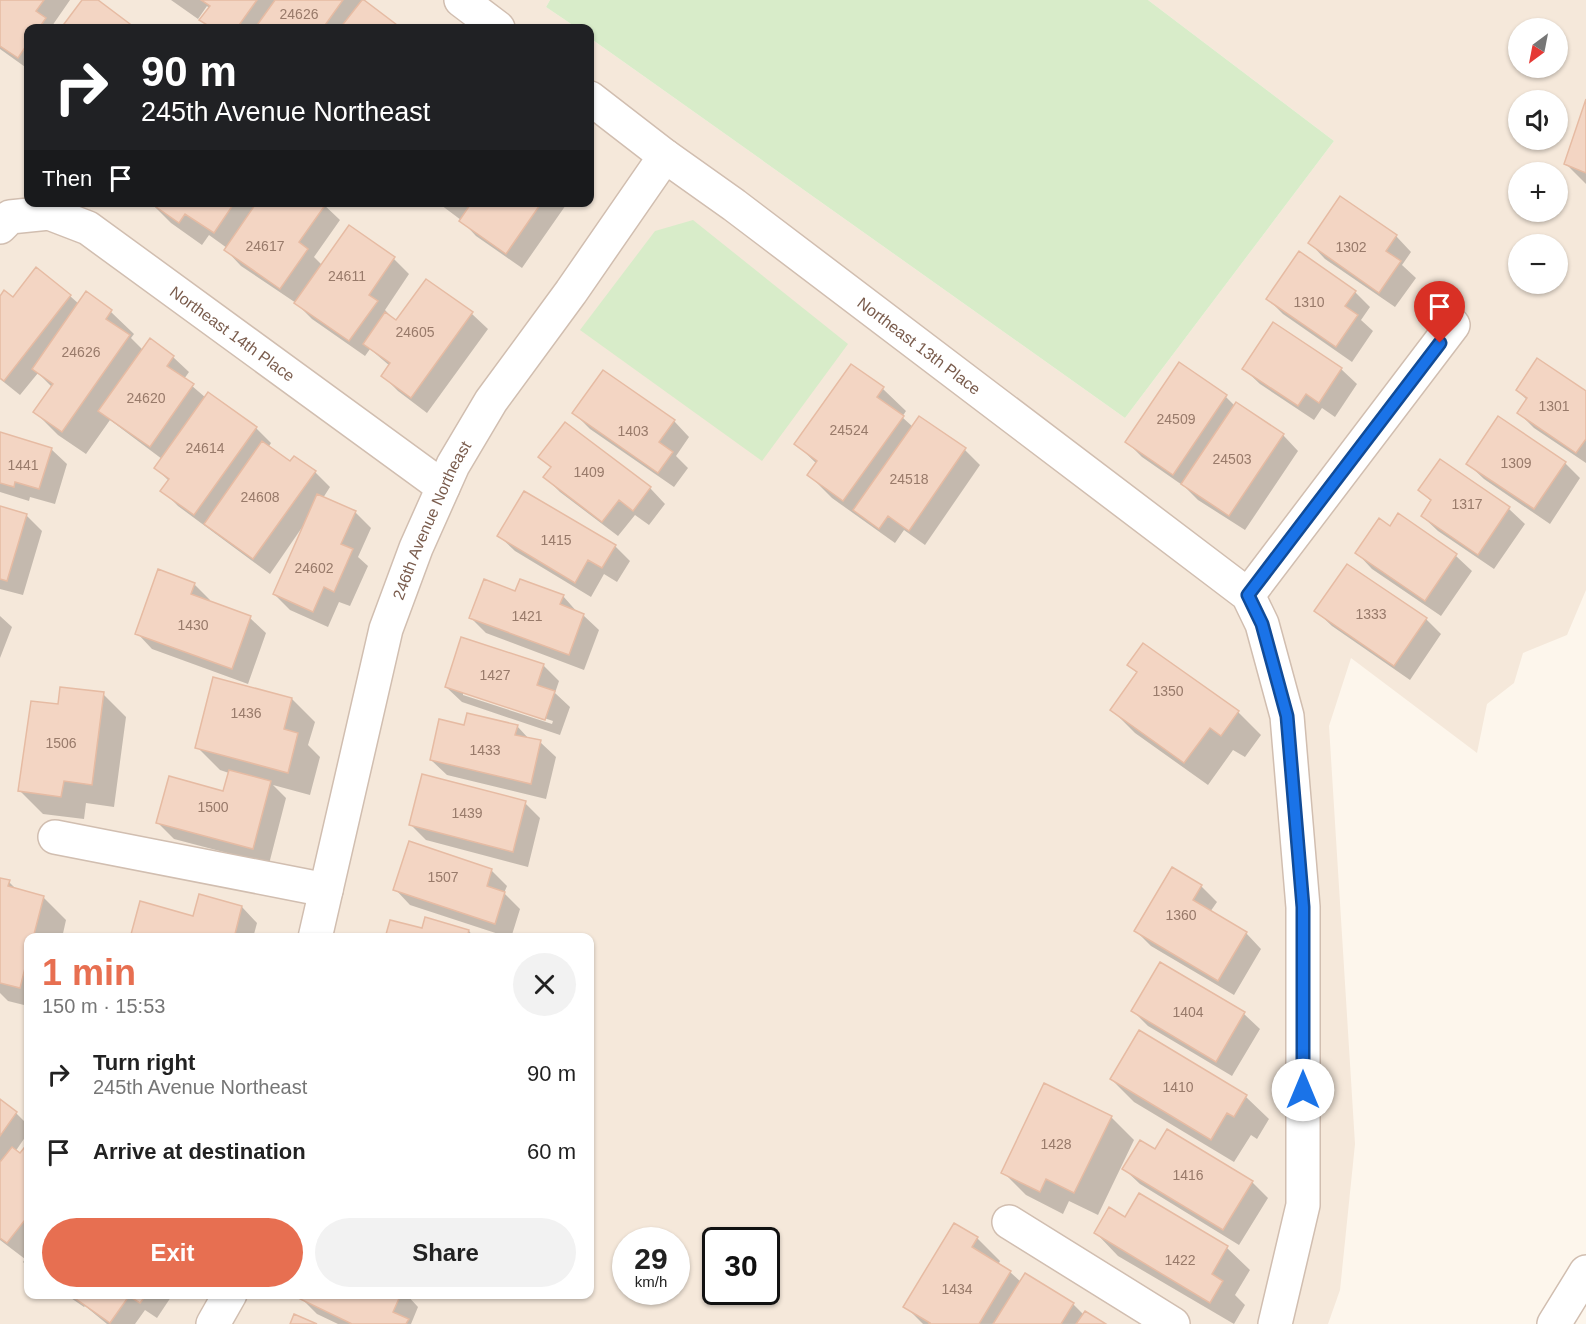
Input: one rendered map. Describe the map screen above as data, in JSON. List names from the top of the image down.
{
  "streets": {
    "street": ["Northeast 14th Place", "Northeast 13th Place", "246th Avenue Northeast"]
  },
  "crossings": [
    ["Northeast 14th Place", "246th Avenue Northeast"],
    ["Northeast 13th Place", "246th Avenue Northeast"]
  ],
  "house_numbers": [
    "24626",
    "24617",
    "1302",
    "24611",
    "1310",
    "24605",
    "24626",
    "24620",
    "1301",
    "24509",
    "24524",
    "1403",
    "24614",
    "24503",
    "1309",
    "1441",
    "1409",
    "24518",
    "24608",
    "1317",
    "1415",
    "24602",
    "1333",
    "1421",
    "1430",
    "1427",
    "1350",
    "1436",
    "1506",
    "1433",
    "1500",
    "1439",
    "1507",
    "1360",
    "1404",
    "1410",
    "1428",
    "1416",
    "1422",
    "1434"
  ],
  "north": "bottom left",
  "page": {
    "map_buttons": ["+", "−"],
    "turn": ["90 m", "245th Avenue Northeast"],
    "then": "Then",
    "heading": ["1 min", "150 m · 15:53"],
    "list": [
      {
        "name": "Turn right",
        "note": "245th Avenue Northeast",
        "value": "90 m"
      },
      {
        "name": "Arrive at destination",
        "value": "60 m"
      }
    ],
    "buttons": ["Exit", "Share"],
    "speed": "29 km/h",
    "limit": "30"
  }
}
